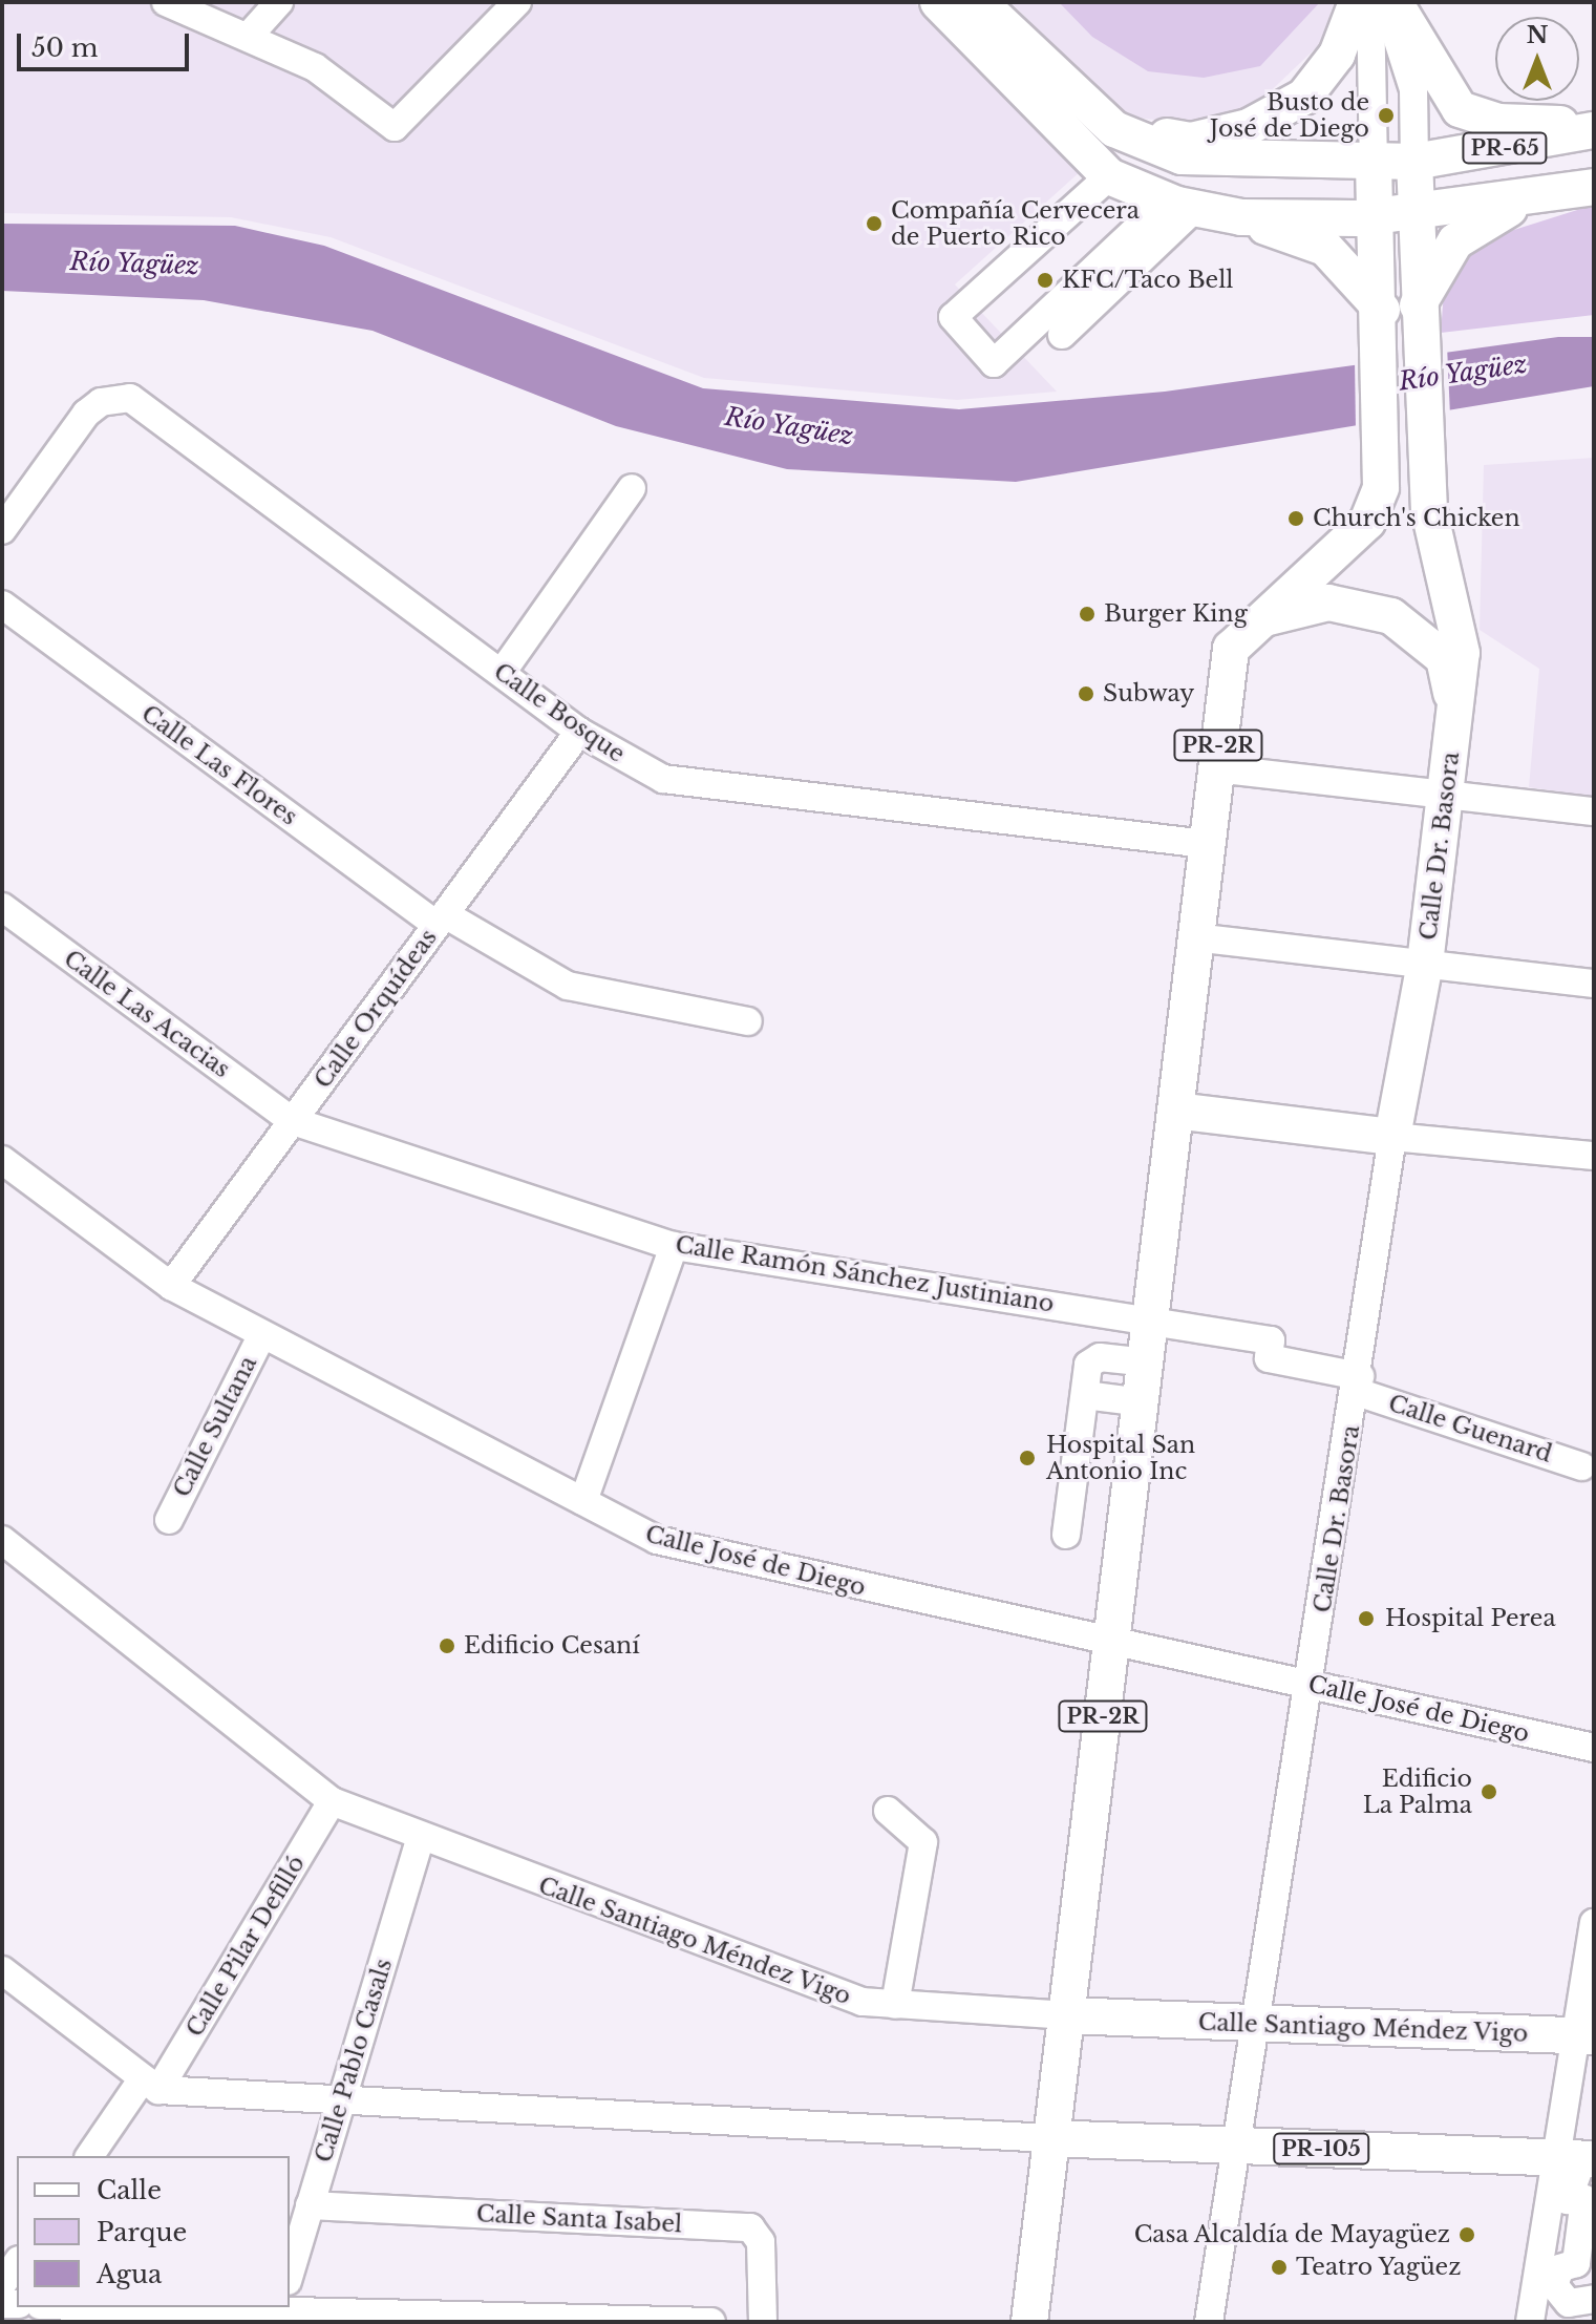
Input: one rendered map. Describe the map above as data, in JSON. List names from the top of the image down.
{
  "streets": {
    "main road": [
      "PR-65",
      "PR-2R",
      "Calle Dr. Basora",
      "Calle Santiago Méndez Vigo",
      "PR-105"
    ],
    "street": [
      "Calle Bosque",
      "Calle Las Flores",
      "Calle Orquídeas",
      "Calle Las Acacias",
      "Calle Ramón Sánchez Justiniano",
      "Calle Sultana",
      "Calle Guenard",
      "Calle José de Diego",
      "Calle Pilar Defilló",
      "Calle Pablo Casals",
      "Calle Santa Isabel"
    ]
  },
  "crossings": [
    ["PR-65", "PR-2R"],
    ["Calle Bosque", "PR-2R"],
    ["Calle Bosque", "Calle Orquídeas"],
    ["PR-2R", "Calle Dr. Basora"],
    ["PR-2R", "Calle Ramón Sánchez Justiniano"],
    ["PR-2R", "Calle José de Diego"],
    ["PR-2R", "Calle Santiago Méndez Vigo"],
    ["PR-2R", "PR-105"],
    ["Calle Las Flores", "Calle Orquídeas"],
    ["Calle Dr. Basora", "Calle Ramón Sánchez Justiniano"],
    ["Calle Dr. Basora", "Calle Guenard"],
    ["Calle Dr. Basora", "Calle José de Diego"],
    ["Calle Dr. Basora", "Calle Santiago Méndez Vigo"],
    ["Calle Dr. Basora", "PR-105"],
    ["Calle Orquídeas", "Calle Las Acacias"],
    ["Calle Orquídeas", "Calle Ramón Sánchez Justiniano"],
    ["Calle Orquídeas", "Calle José de Diego"],
    ["Calle Las Acacias", "Calle Ramón Sánchez Justiniano"],
    ["Calle Ramón Sánchez Justiniano", "Calle Guenard"],
    ["Calle Sultana", "Calle José de Diego"],
    ["Calle Santiago Méndez Vigo", "Calle Pilar Defilló"],
    ["Calle Santiago Méndez Vigo", "Calle Pablo Casals"],
    ["Calle Pablo Casals", "Calle Santa Isabel"]
  ],
  "water": ["Río Yagüez"],
  "places": [
    "Busto de José de Diego",
    "Compañía Cervecera de Puerto Rico",
    "KFC/Taco Bell",
    "Church's Chicken",
    "Burger King",
    "Subway",
    "Hospital San Antonio Inc",
    "Hospital Perea",
    "Edificio Cesaní",
    "Edificio La Palma",
    "Casa Alcaldía de Mayagüez",
    "Teatro Yagüez"
  ],
  "legend": ["Calle", "Parque", "Agua"],
  "scale_bar": "50 m",
  "north": "top"
}
